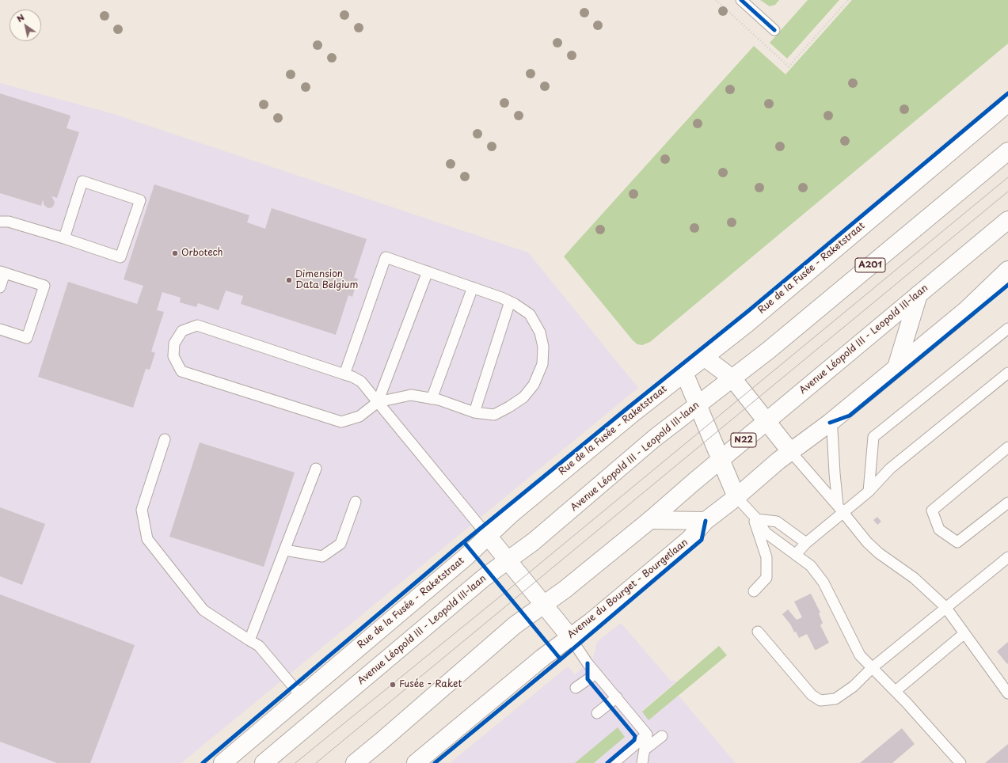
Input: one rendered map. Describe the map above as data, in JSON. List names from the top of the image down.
{
  "streets": {
    "street": [
      "A201",
      "Rue de la Fusée - Raketstraat",
      "Avenue Léopold III - Leopold III-laan",
      "N22",
      "Avenue du Bourget - Bourgetlaan"
    ]
  },
  "places": ["Orbotech", "Dimension Data Belgium", "Fusée - Raket"],
  "north": "top left"
}
